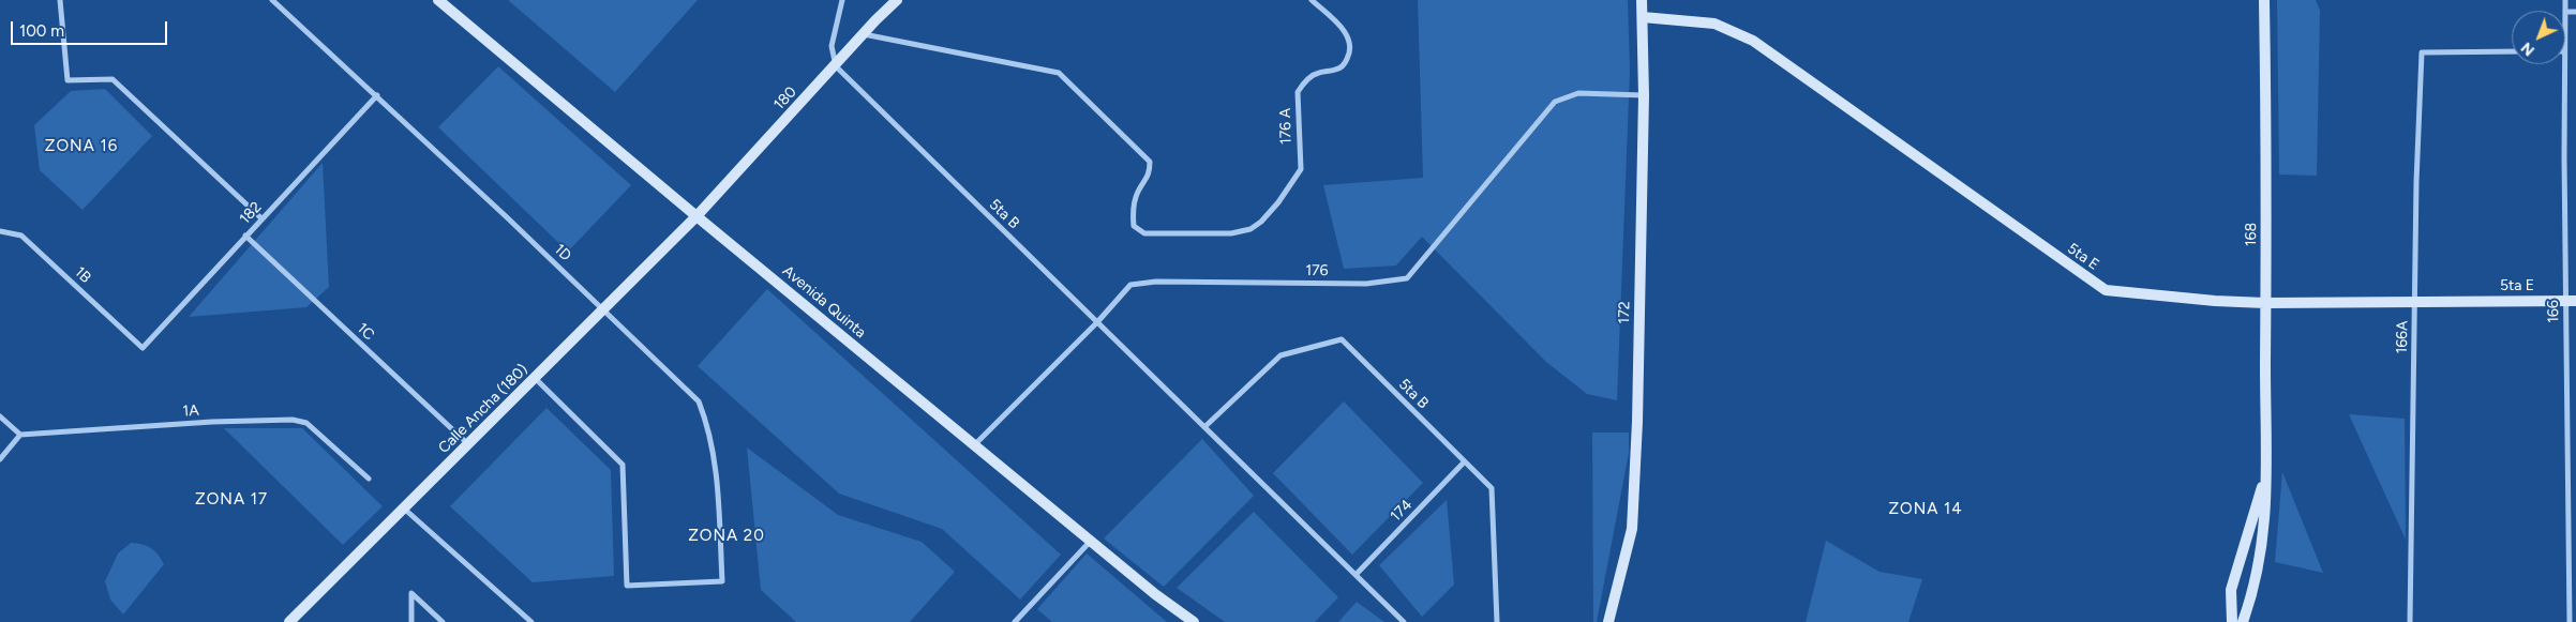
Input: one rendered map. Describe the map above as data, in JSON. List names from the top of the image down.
{
  "streets": {
    "street": [
      "180",
      "176 A",
      "182",
      "5ta B",
      "168",
      "1D",
      "5ta E",
      "176",
      "1B",
      "Avenida Quinta",
      "166",
      "172",
      "1C",
      "166A",
      "Calle Ancha (180)",
      "1A",
      "174"
    ]
  },
  "crossings": [
    ["180", "176 A"],
    ["180", "5ta B"],
    ["180", "Avenida Quinta"],
    ["180", "Calle Ancha (180)"],
    ["182", "1D"],
    ["182", "1B"],
    ["182", "1C"],
    ["5ta B", "176"],
    ["5ta B", "174"],
    ["168", "5ta E"],
    ["1D", "Calle Ancha (180)"],
    ["5ta E", "166"],
    ["5ta E", "172"],
    ["5ta E", "166A"],
    ["176", "Avenida Quinta"],
    ["176", "172"],
    ["Avenida Quinta", "Calle Ancha (180)"],
    ["1C", "Calle Ancha (180)"]
  ],
  "districts": [
    "ZONA 16",
    "ZONA 17",
    "ZONA 14",
    "ZONA 20"
  ],
  "scale_bar": "100 m",
  "north": "bottom left"
}
